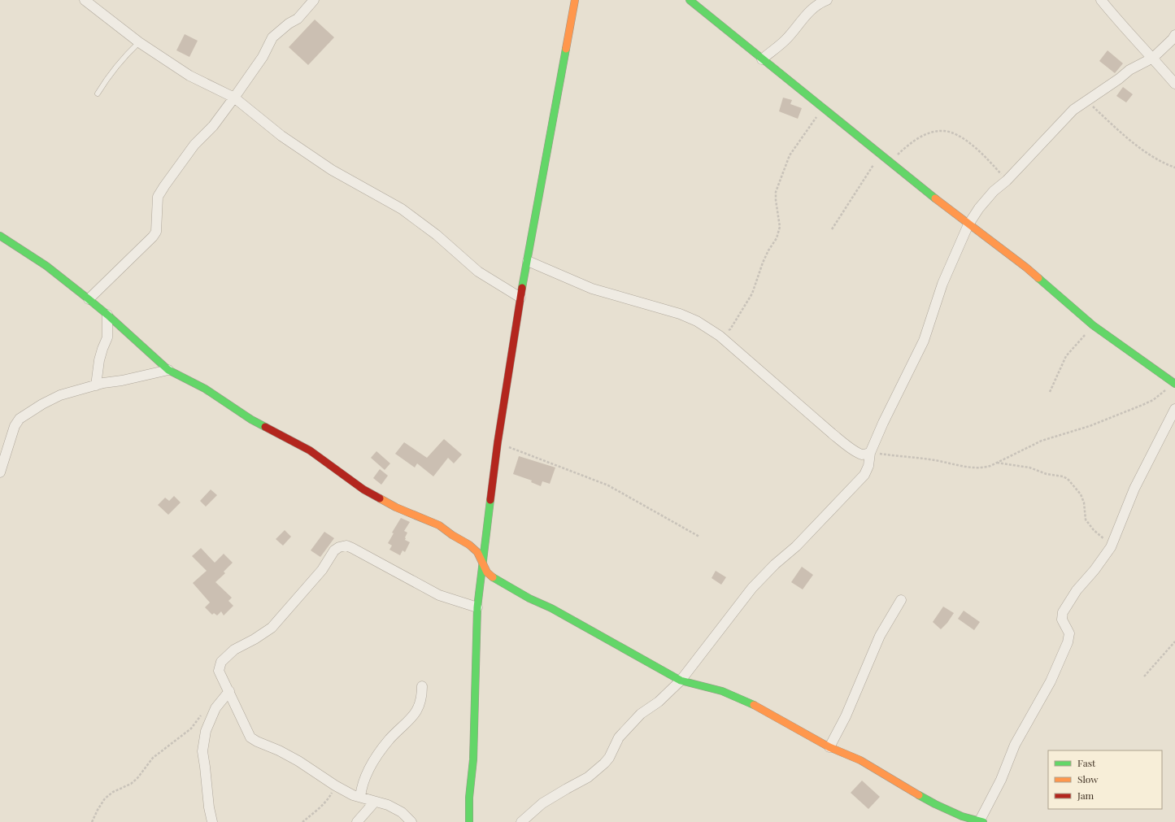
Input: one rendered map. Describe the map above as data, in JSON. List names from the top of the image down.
{
  "legend": ["Fast", "Slow", "Jam"]
}
